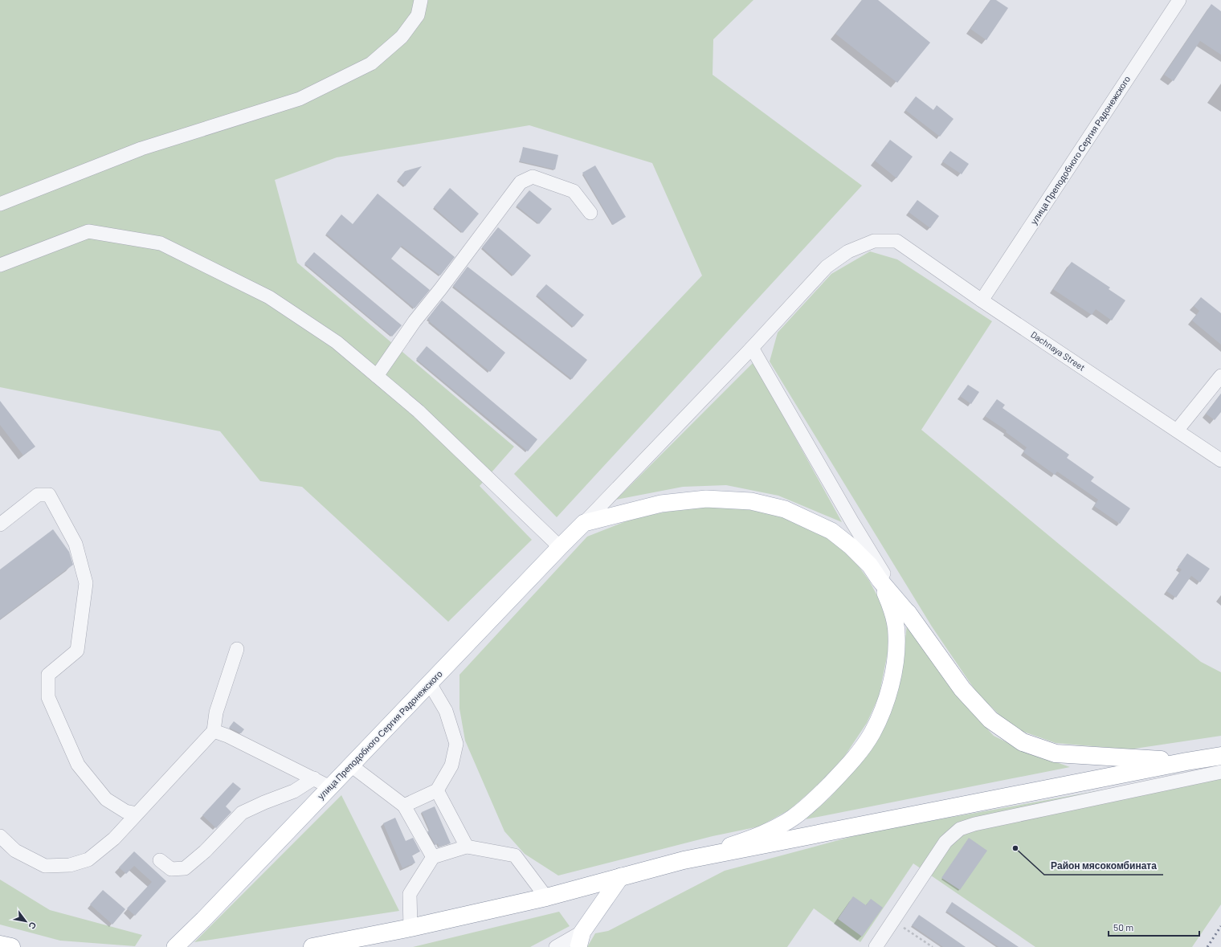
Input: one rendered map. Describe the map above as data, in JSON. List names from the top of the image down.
{
  "streets": {
    "main road": ["улица Преподобного Сергия Радонежского"],
    "street": ["Dachnaya Street"]
  },
  "crossings": [
    ["улица Преподобного Сергия Радонежского", "Dachnaya Street"]
  ],
  "places": ["Район мясокомбината"],
  "scale_bar": "50 m",
  "north": "bottom right"
}
